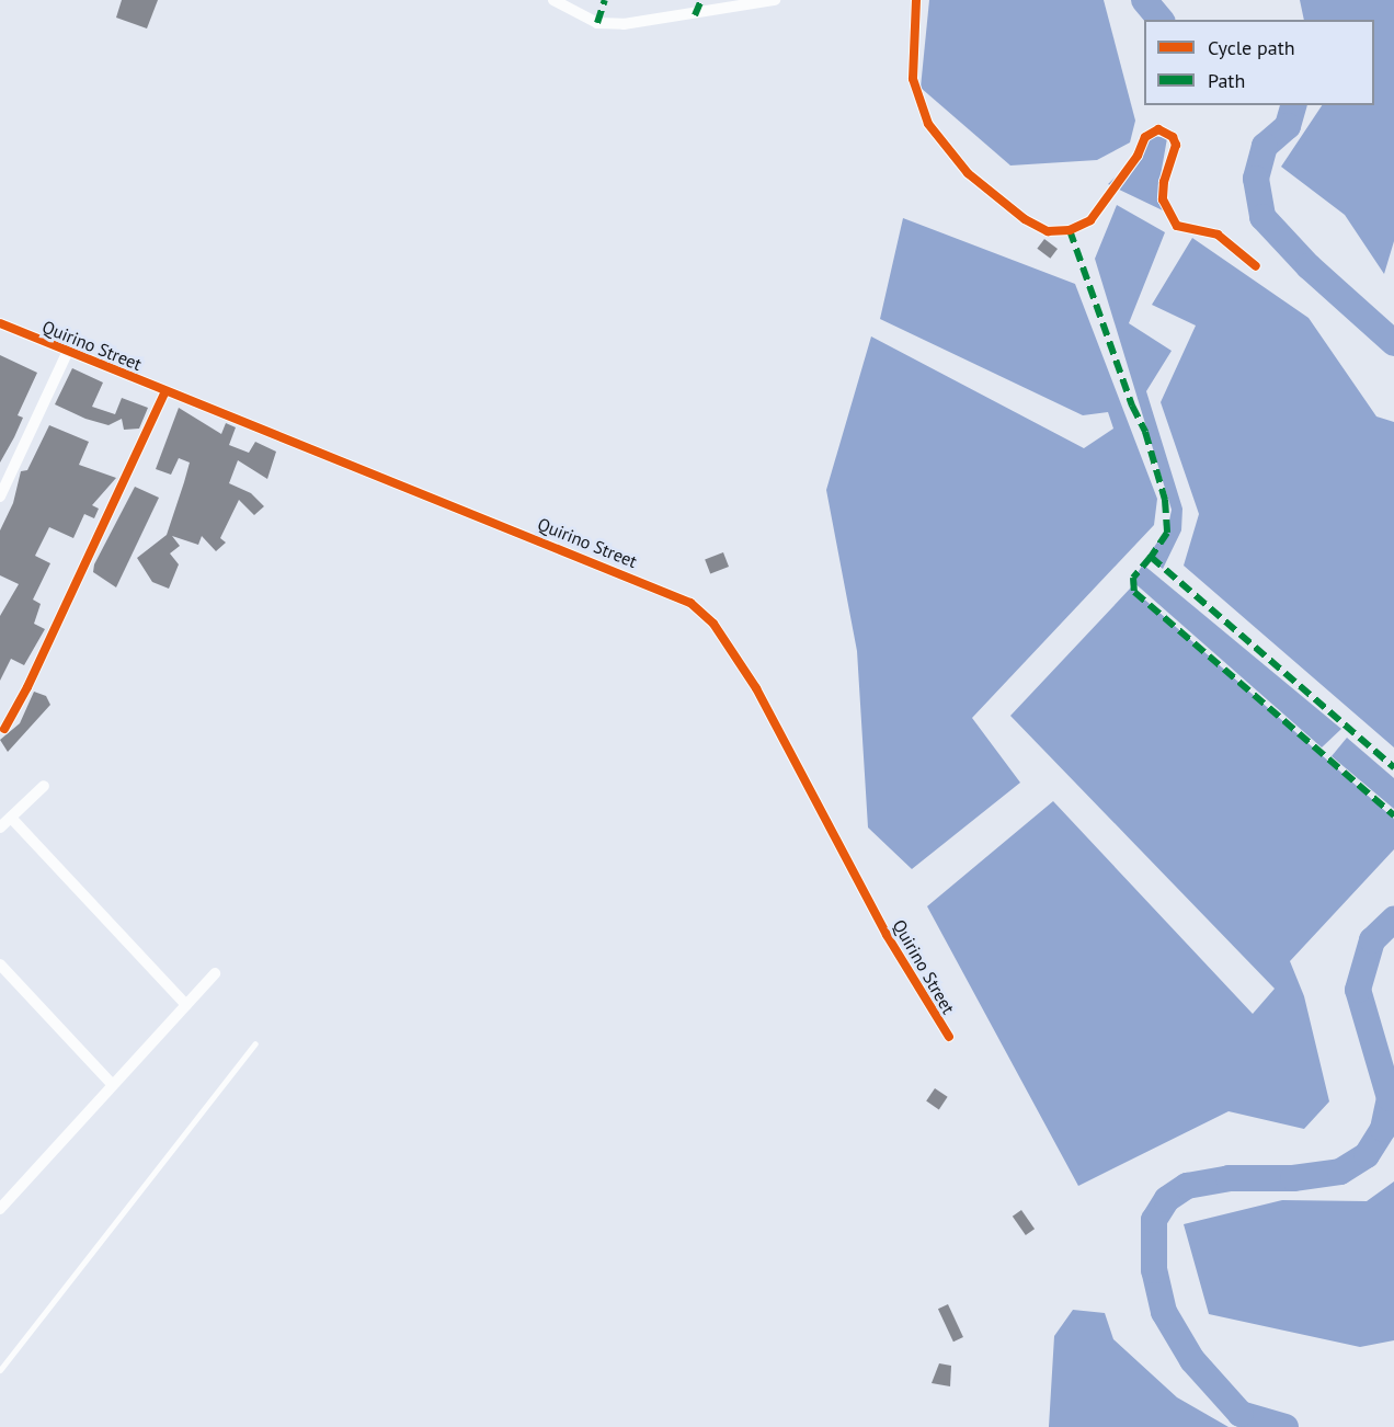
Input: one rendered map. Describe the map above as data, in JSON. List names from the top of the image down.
{
  "streets": {
    "street": ["Quirino Street"]
  },
  "legend": ["Cycle path", "Path"]
}
